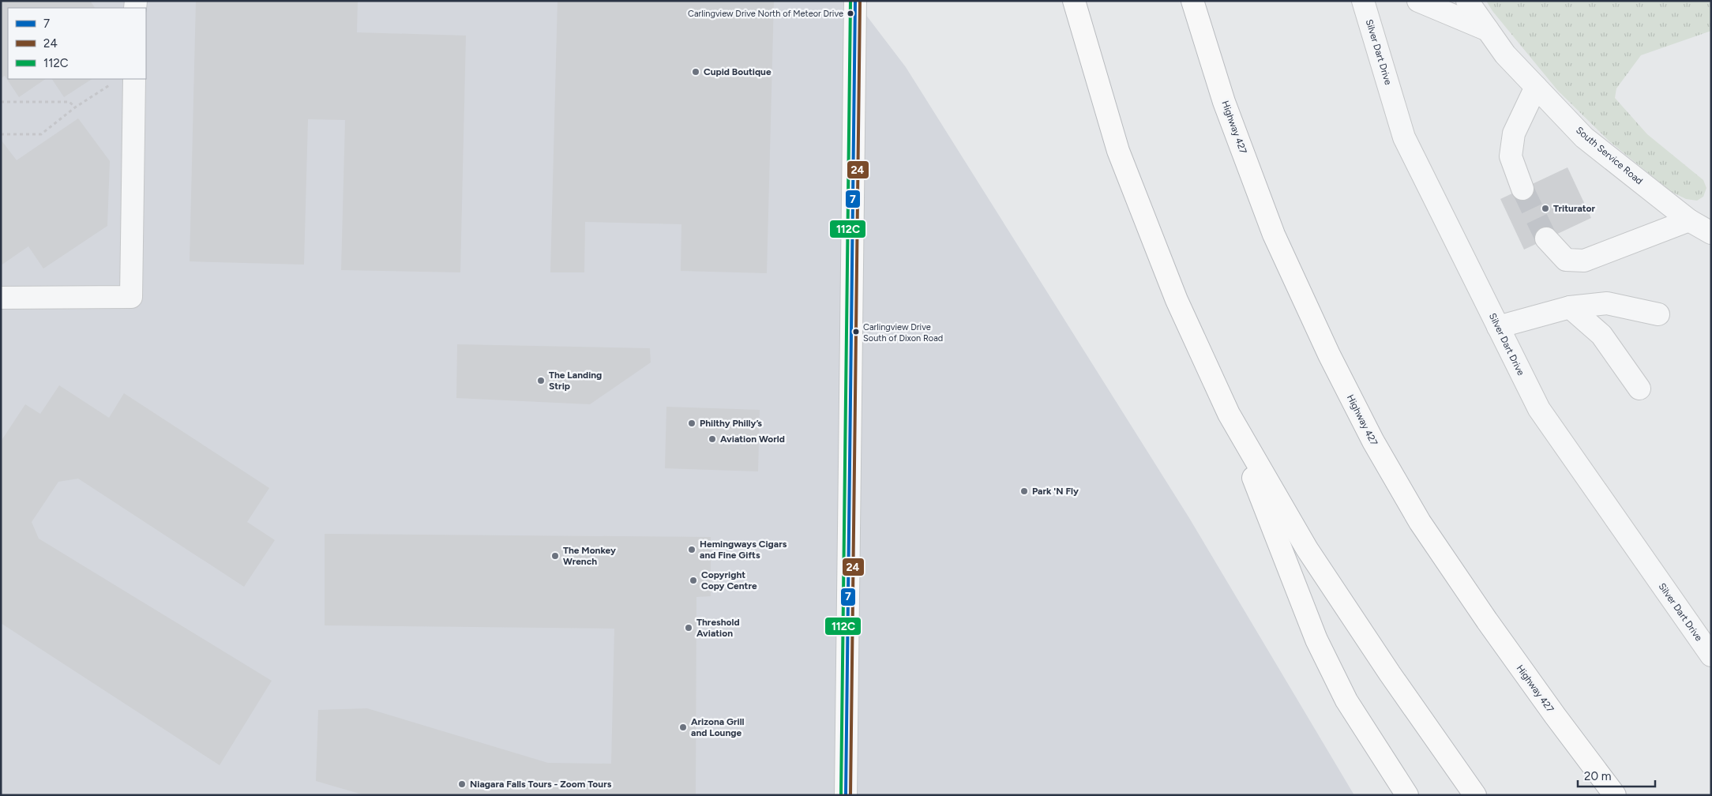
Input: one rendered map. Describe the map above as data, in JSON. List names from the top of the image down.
{
  "streets": {
    "main road": ["Highway 427"],
    "street": ["Silver Dart Drive", "South Service Road"]
  },
  "places": [
    "Carlingview Drive North of Meteor Drive",
    "Cupid Boutique",
    "Triturator",
    "Carlingview Drive South of Dixon Road",
    "The Landing Strip",
    "Philthy Philly’s",
    "Aviation World",
    "Park 'N Fly",
    "Hemingways Cigars and Fine Gifts",
    "The Monkey Wrench",
    "Copyright Copy Centre",
    "Threshold Aviation",
    "Arizona Grill and Lounge",
    "Niagara Falls Tours - Zoom Tours"
  ],
  "lines": ["transit line 7", "transit line 24", "transit line 112C"],
  "legend": ["7", "24", "112C"],
  "scale_bar": "20 m"
}
